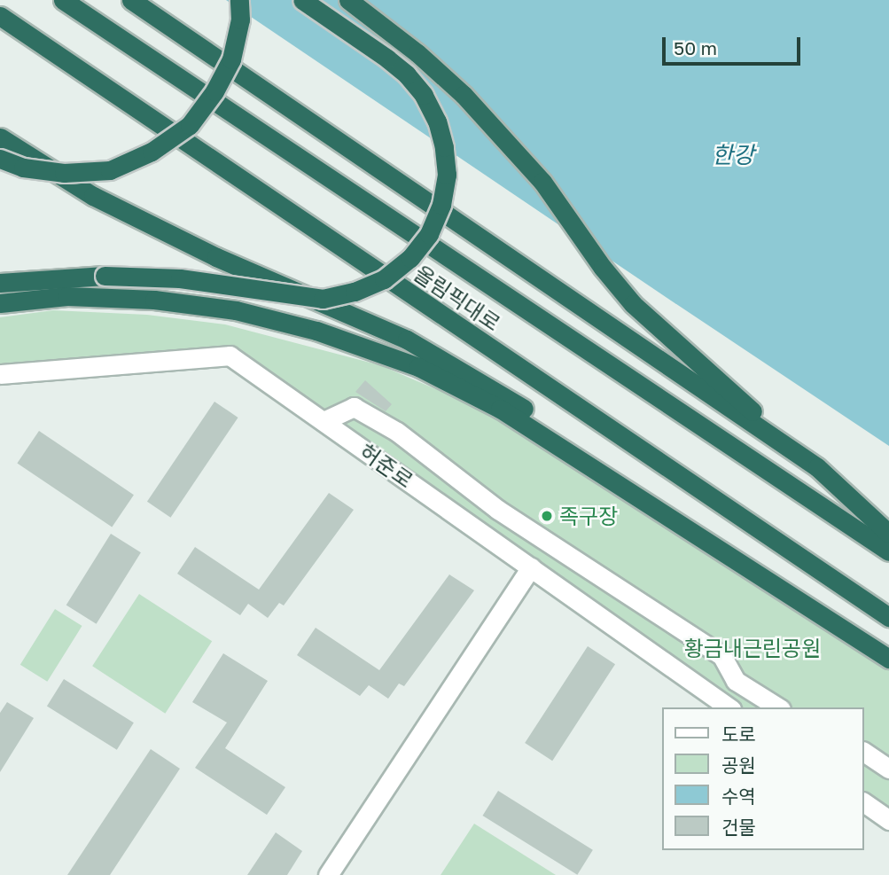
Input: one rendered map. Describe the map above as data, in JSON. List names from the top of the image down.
{
  "streets": {
    "highway": ["올림픽대로"],
    "street": ["허준로"]
  },
  "water": ["한강"],
  "parks": ["황금내근린공원"],
  "places": ["족구장"],
  "legend": [
    "도로",
    "공원",
    "수역",
    "건물"
  ],
  "scale_bar": "50 m"
}
